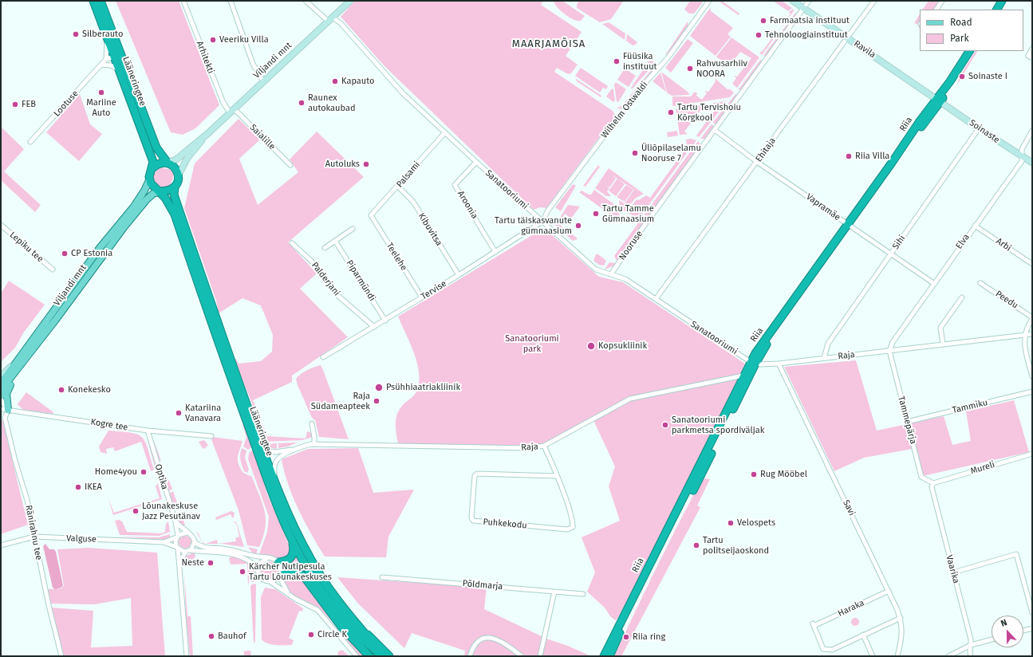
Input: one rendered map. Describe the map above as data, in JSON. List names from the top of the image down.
{
  "streets": {
    "highway": ["Lääneringtee", "Riia"],
    "main road": ["Viljandi mnt"],
    "street": [
      "Ravila",
      "Arhitekti",
      "Lootuse",
      "Wilhelm Ostwaldi",
      "Soinaste",
      "Saialille",
      "Ehitaja",
      "Palsami",
      "Sanatooriumi",
      "Aroonia",
      "Vapramäe",
      "Kibuvitsa",
      "Elva",
      "Sihi",
      "Arbi",
      "Nooruse",
      "Lepiku tee",
      "Teelehe",
      "Palderjani",
      "Piparmündi",
      "Tervise",
      "Peedu",
      "Raja",
      "Tammiku",
      "Tammepärja",
      "Kogre tee",
      "Mureli",
      "Optika",
      "Savi",
      "Puhkekodu",
      "Ränirahnu tee",
      "Valguse",
      "Vaarika",
      "Põldmarja",
      "Haraka"
    ]
  },
  "crossings": [
    ["Ravila", "Riia"],
    ["Ravila", "Soinaste"],
    ["Ravila", "Ehitaja"],
    ["Ravila", "Nooruse"],
    ["Arhitekti", "Viljandi mnt"],
    ["Arhitekti", "Saialille"],
    ["Viljandi mnt", "Lääneringtee"],
    ["Viljandi mnt", "Saialille"],
    ["Viljandi mnt", "Sanatooriumi"],
    ["Lääneringtee", "Raja"],
    ["Wilhelm Ostwaldi", "Sanatooriumi"],
    ["Wilhelm Ostwaldi", "Tervise"],
    ["Riia", "Soinaste"],
    ["Riia", "Sanatooriumi"],
    ["Riia", "Vapramäe"],
    ["Riia", "Raja"],
    ["Soinaste", "Elva"],
    ["Soinaste", "Sihi"],
    ["Ehitaja", "Sanatooriumi"],
    ["Ehitaja", "Vapramäe"],
    ["Palsami", "Sanatooriumi"],
    ["Palsami", "Kibuvitsa"],
    ["Palsami", "Teelehe"],
    ["Sanatooriumi", "Aroonia"],
    ["Sanatooriumi", "Nooruse"],
    ["Sanatooriumi", "Tervise"],
    ["Sanatooriumi", "Raja"],
    ["Aroonia", "Tervise"],
    ["Vapramäe", "Elva"],
    ["Vapramäe", "Sihi"],
    ["Vapramäe", "Nooruse"],
    ["Kibuvitsa", "Tervise"],
    ["Elva", "Arbi"],
    ["Elva", "Raja"],
    ["Elva", "Tammepärja"],
    ["Sihi", "Raja"],
    ["Teelehe", "Tervise"],
    ["Palderjani", "Tervise"],
    ["Piparmündi", "Tervise"],
    ["Raja", "Tammepärja"],
    ["Raja", "Savi"],
    ["Raja", "Puhkekodu"],
    ["Tammiku", "Tammepärja"],
    ["Tammepärja", "Mureli"],
    ["Tammepärja", "Vaarika"],
    ["Kogre tee", "Optika"],
    ["Kogre tee", "Ränirahnu tee"],
    ["Mureli", "Vaarika"],
    ["Optika", "Valguse"],
    ["Savi", "Haraka"],
    ["Ränirahnu tee", "Valguse"]
  ],
  "districts": ["MAARJAMÕISA"],
  "parks": ["Sanatooriumi park"],
  "places": [
    "Farmaatsia instituut",
    "Silberauto",
    "Tehnoloogiainstituut",
    "Veeriku Villa",
    "Füüsika instituut",
    "Rahvusarhiiv NOORA",
    "Soinaste I",
    "Kapauto",
    "Mariine Auto",
    "Raunex autokaubad",
    "FEB",
    "Tartu Tervishoiu Kõrgkool",
    "Üliõpilaselamu Nooruse 7",
    "Riia Villa",
    "Autoluks",
    "Tartu Tamme Gümnaasium",
    "Tartu täiskasvanute gümnaasium",
    "CP Estonia",
    "Kopsukliinik",
    "Psühhiaatriakliinik",
    "Konekesko",
    "Raja Südameapteek",
    "Katariina Vanavara",
    "Sanatooriumi parkmetsa spordiväljak",
    "Home4you",
    "Rug Mööbel",
    "IKEA",
    "Lõunakeskuse Jazz Pesutänav",
    "Velospets",
    "Tartu politseijaoskond",
    "Neste",
    "Kärcher Nutipesula Tartu Lõunakeskuses",
    "Circle K",
    "Bauhof",
    "Riia ring"
  ],
  "legend": ["Road", "Park"],
  "north": "top"
}
